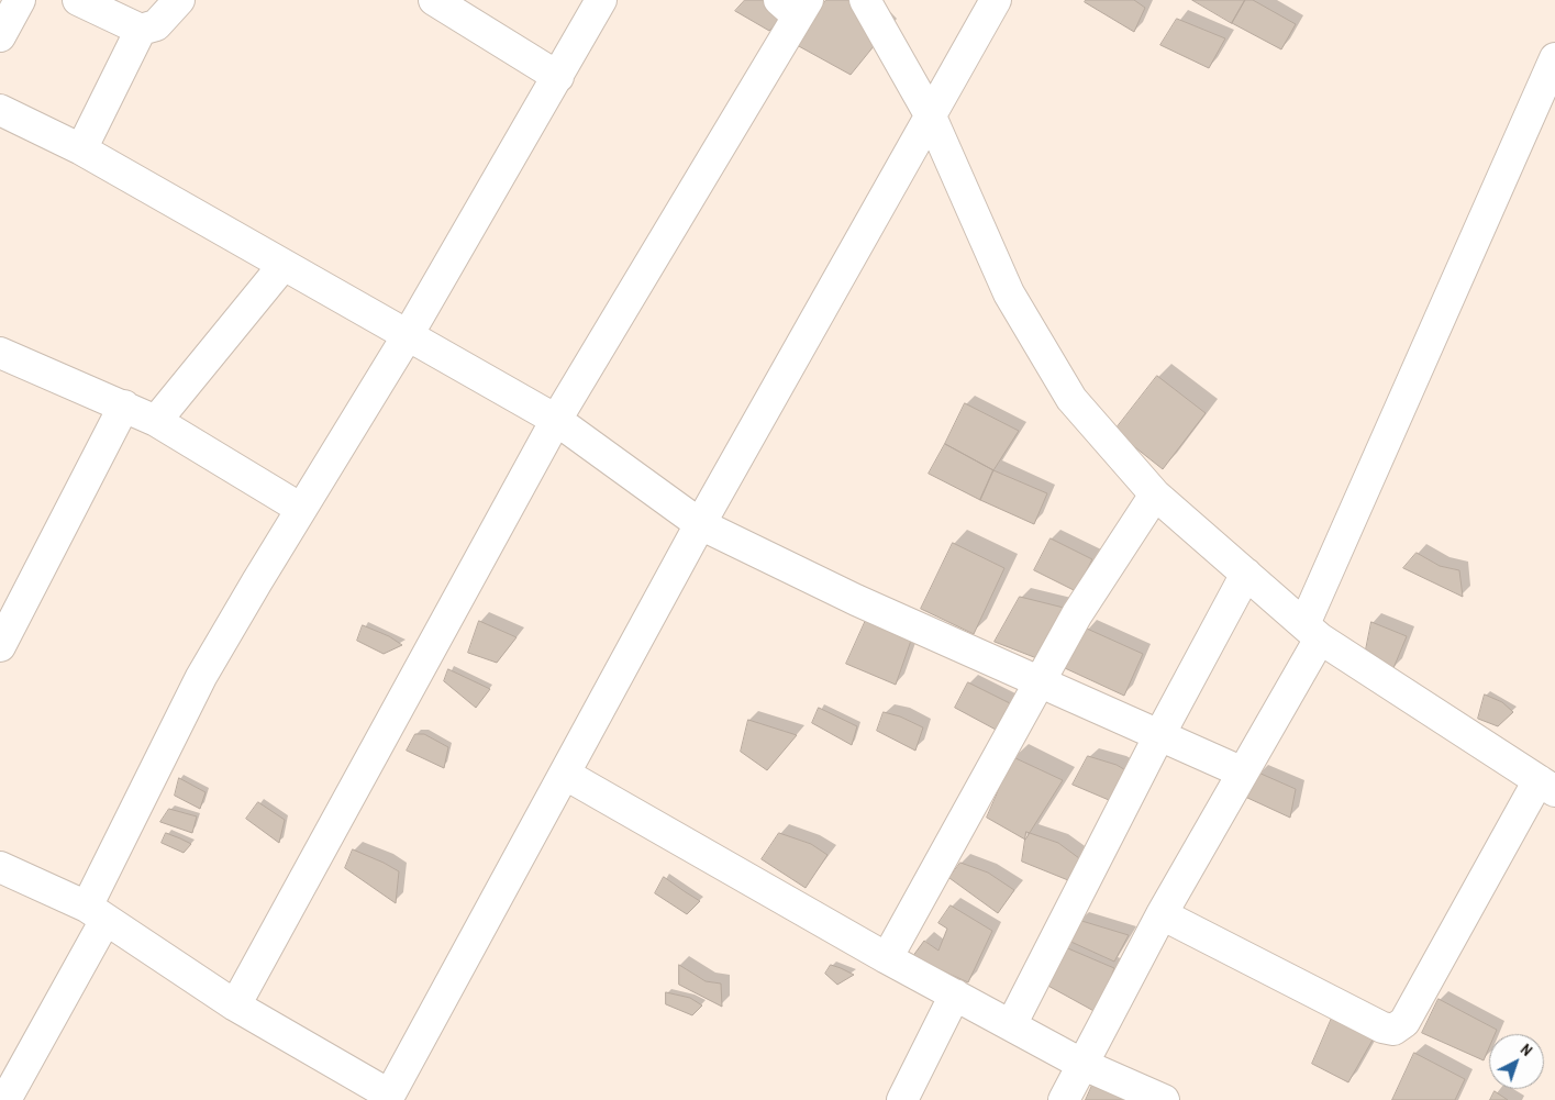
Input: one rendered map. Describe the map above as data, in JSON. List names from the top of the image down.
{
  "north": "top right"
}
